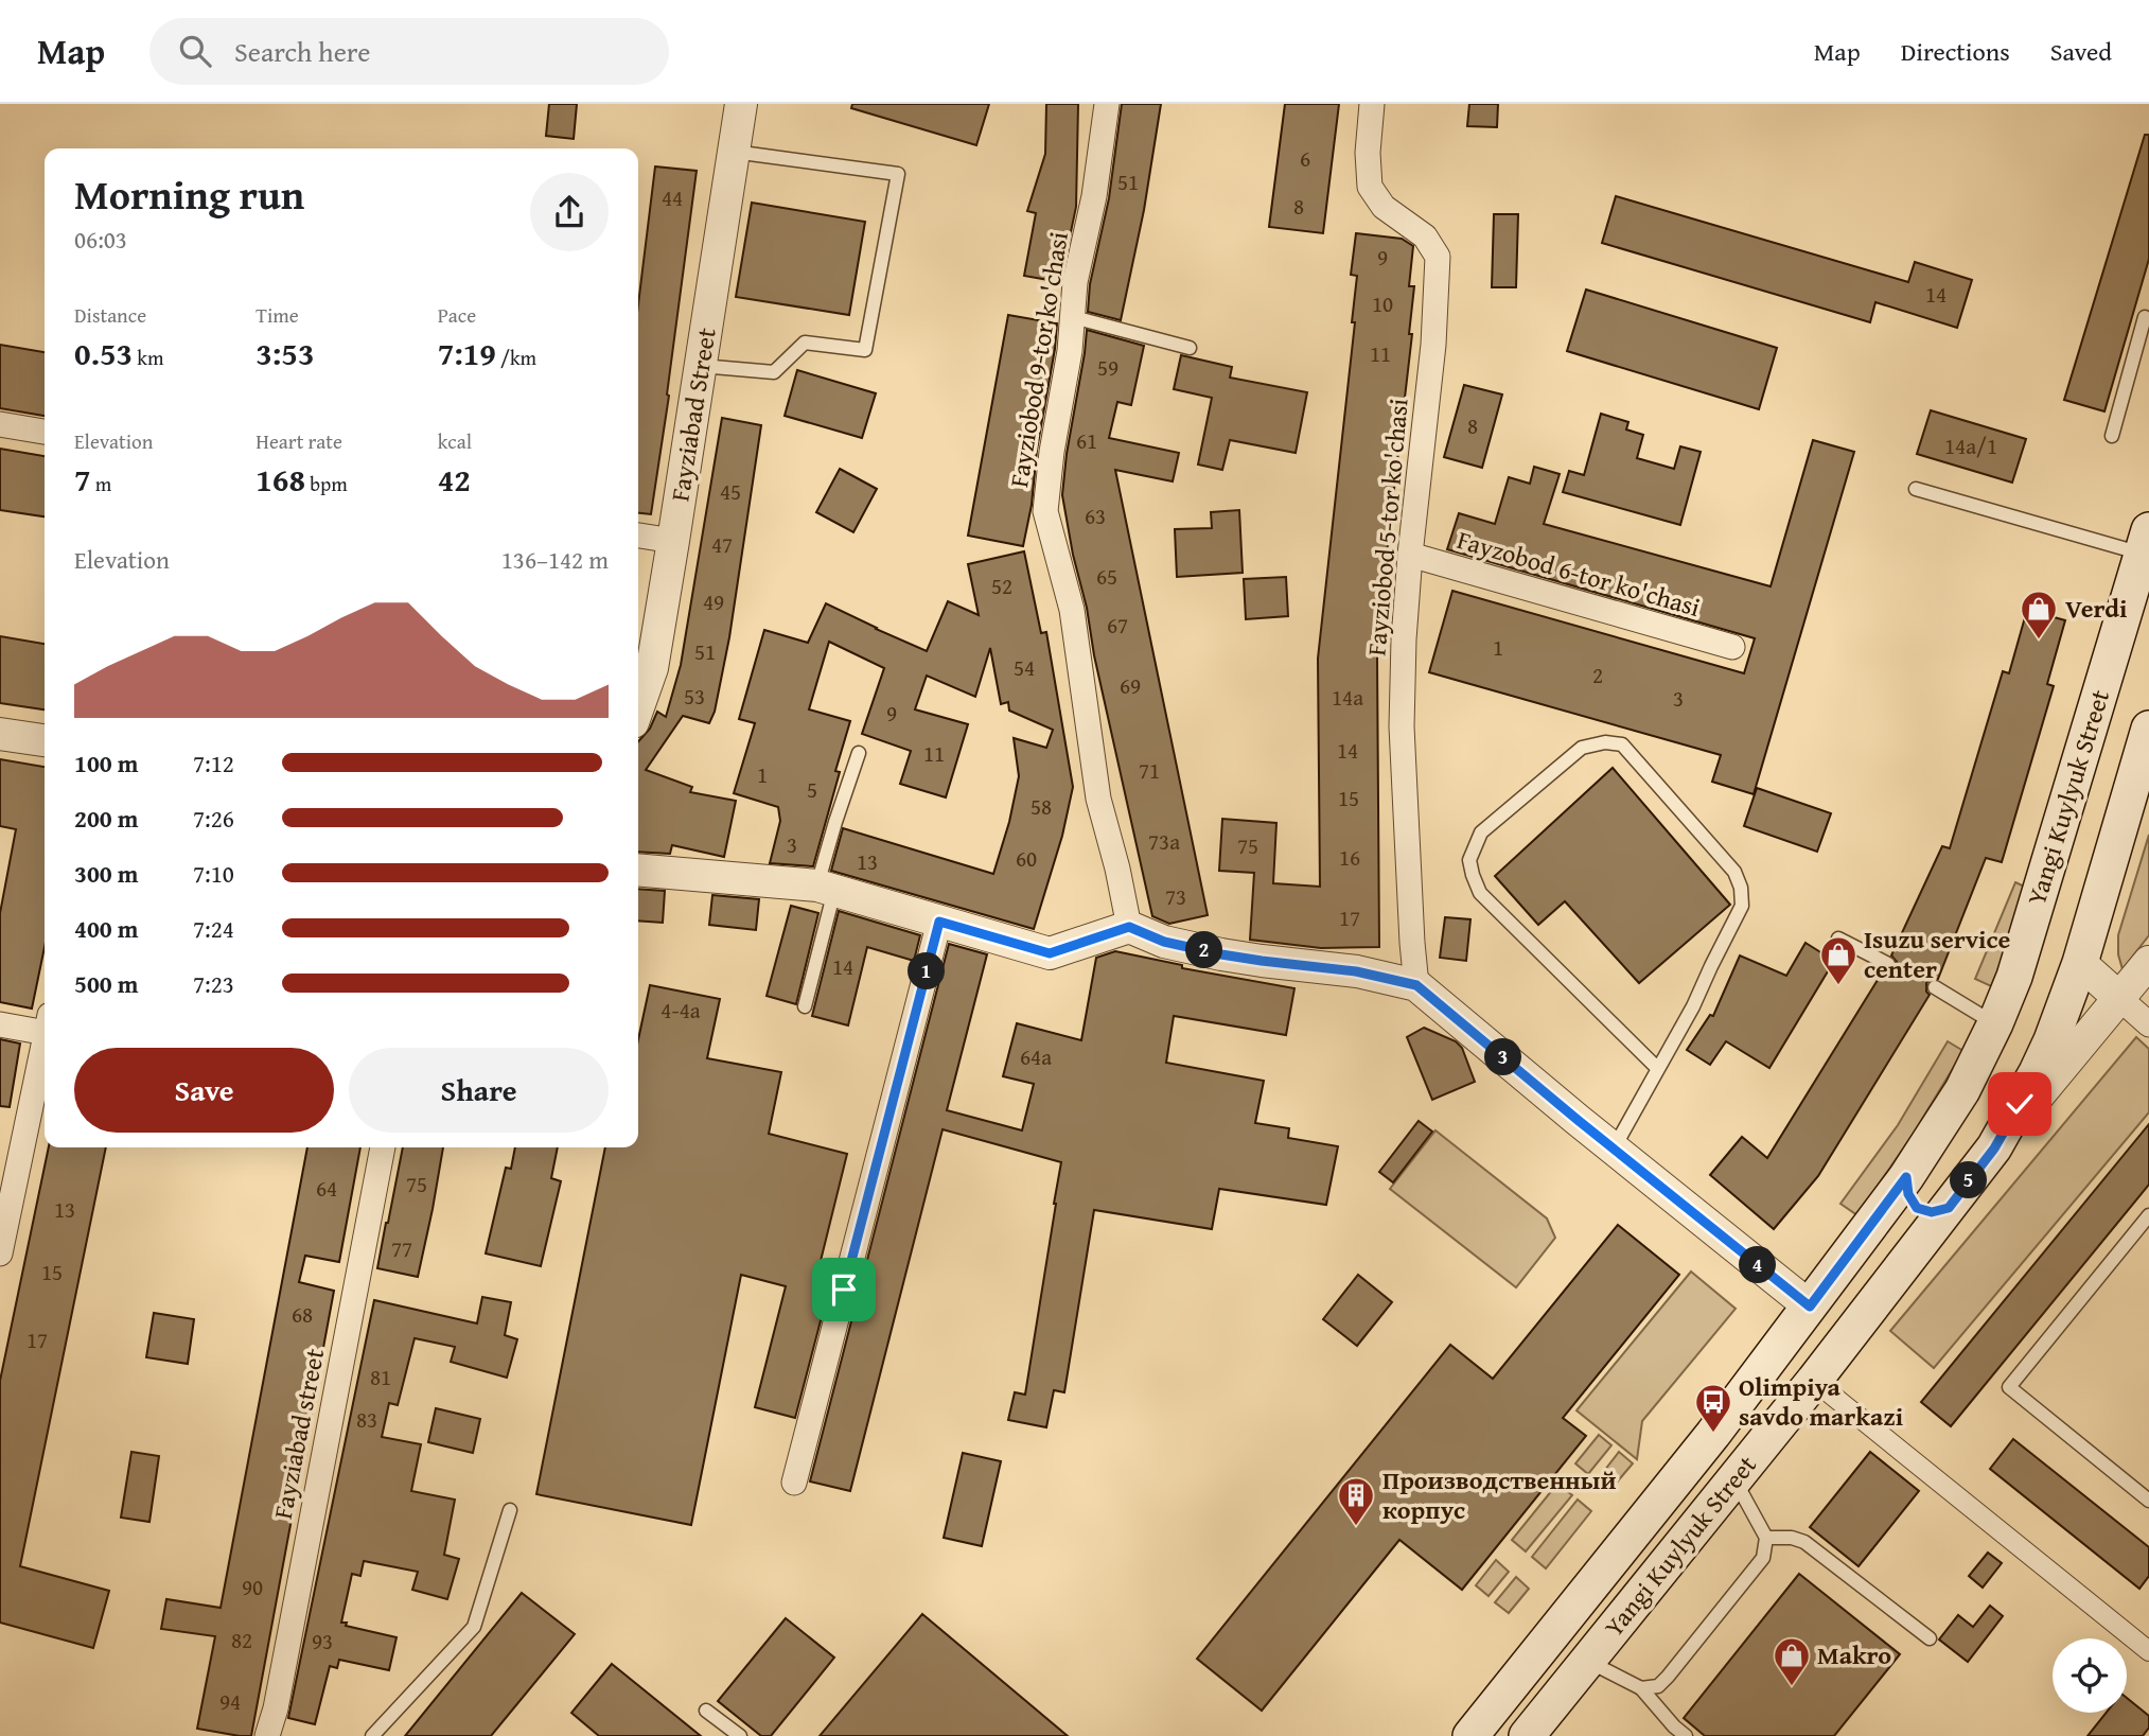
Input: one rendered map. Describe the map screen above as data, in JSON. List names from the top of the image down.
{
  "streets": {
    "main road": ["Yangi Kuylyuk Street"],
    "street": [
      "Fayziobod 9-tor ko'chasi",
      "Fayziabad Street",
      "Fayziobod 5-tor ko'chasi",
      "Fayzobod 6-tor ko'chasi",
      "Fayziabad street"
    ]
  },
  "crossings": [
    ["Fayziobod 5-tor ko'chasi", "Fayzobod 6-tor ko'chasi"]
  ],
  "places": {
    "shop": ["Verdi", "Isuzu service center", "Makro"],
    "bus stop": ["Olimpiya savdo markazi"],
    "building": ["Производственный корпус"]
  },
  "house_numbers": [
    "6",
    "51",
    "44",
    "8",
    "9",
    "14",
    "10",
    "11",
    "59",
    "8",
    "61",
    "14a/1",
    "45",
    "63",
    "47",
    "65",
    "52",
    "49",
    "67",
    "1",
    "51",
    "54",
    "2",
    "69",
    "53",
    "14a",
    "3",
    "9",
    "14",
    "11",
    "71",
    "1",
    "5",
    "15",
    "58",
    "73a",
    "3",
    "75",
    "16",
    "60",
    "13",
    "73",
    "17",
    "14",
    "4-4a",
    "64a",
    "75",
    "64",
    "13",
    "77",
    "15",
    "68",
    "17",
    "81",
    "83",
    "90",
    "82",
    "93",
    "94"
  ],
  "page": {
    "header": "Map",
    "search": "Search here",
    "nav": ["Map", "Directions", "Saved"],
    "heading": ["Morning run", "06:03"],
    "stats": [
      ["Distance", "0.53 km"],
      ["Time", "3:53"],
      ["Pace", "7:19 /km"],
      ["Elevation", "7 m"],
      ["Heart rate", "168 bpm"],
      ["kcal", "42"]
    ],
    "chart": ["Elevation", "136–142 m"],
    "list": [
      {
        "name": "100 m",
        "note": "7:12"
      },
      {
        "name": "200 m",
        "note": "7:26"
      },
      {
        "name": "300 m",
        "note": "7:10"
      },
      {
        "name": "400 m",
        "note": "7:24"
      },
      {
        "name": "500 m",
        "note": "7:23"
      }
    ],
    "pins": [
      "2",
      "1",
      "3",
      "5",
      "4"
    ],
    "buttons": ["Save", "Share"]
  }
}
